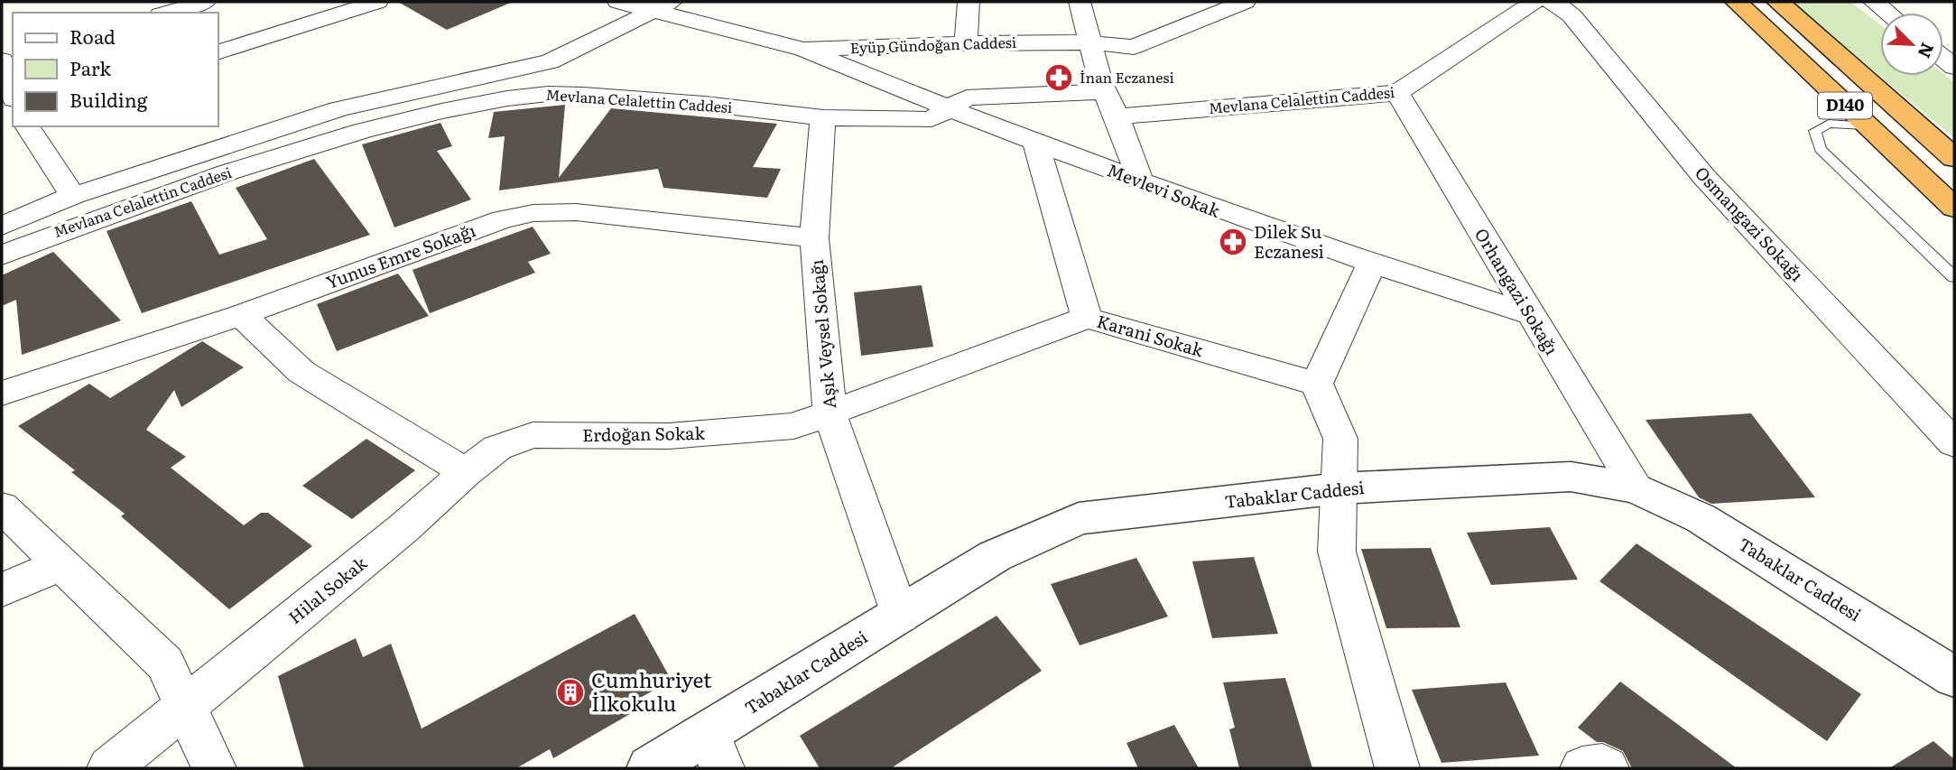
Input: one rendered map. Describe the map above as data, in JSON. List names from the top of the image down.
{
  "streets": {
    "highway": ["D140"],
    "street": [
      "Eyüp Gündoğan Caddesi",
      "Mevlana Celalettin Caddesi",
      "Mevlevi Sokak",
      "Osmangazi Sokağı",
      "Yunus Emre Sokağı",
      "Orhangazi Sokağı",
      "Aşık Veysel Sokağı",
      "Karani Sokak",
      "Erdoğan Sokak",
      "Tabaklar Caddesi",
      "Hilal Sokak"
    ]
  },
  "crossings": [
    ["Eyüp Gündoğan Caddesi", "Mevlevi Sokak"],
    ["Mevlana Celalettin Caddesi", "Mevlevi Sokak"],
    ["Mevlana Celalettin Caddesi", "Orhangazi Sokağı"],
    ["Mevlana Celalettin Caddesi", "Aşık Veysel Sokağı"],
    ["Mevlevi Sokak", "Orhangazi Sokağı"],
    ["Mevlevi Sokak", "Karani Sokak"],
    ["Yunus Emre Sokağı", "Aşık Veysel Sokağı"],
    ["Orhangazi Sokağı", "Tabaklar Caddesi"],
    ["Aşık Veysel Sokağı", "Erdoğan Sokak"],
    ["Aşık Veysel Sokağı", "Tabaklar Caddesi"],
    ["Karani Sokak", "Erdoğan Sokak"],
    ["Erdoğan Sokak", "Hilal Sokak"]
  ],
  "places": {
    "pharmacy": ["İnan Eczanesi", "Dilek Su Eczanesi"],
    "building": ["Cumhuriyet İlkokulu"]
  },
  "legend": ["Road", "Park", "Building"],
  "north": "bottom right"
}
